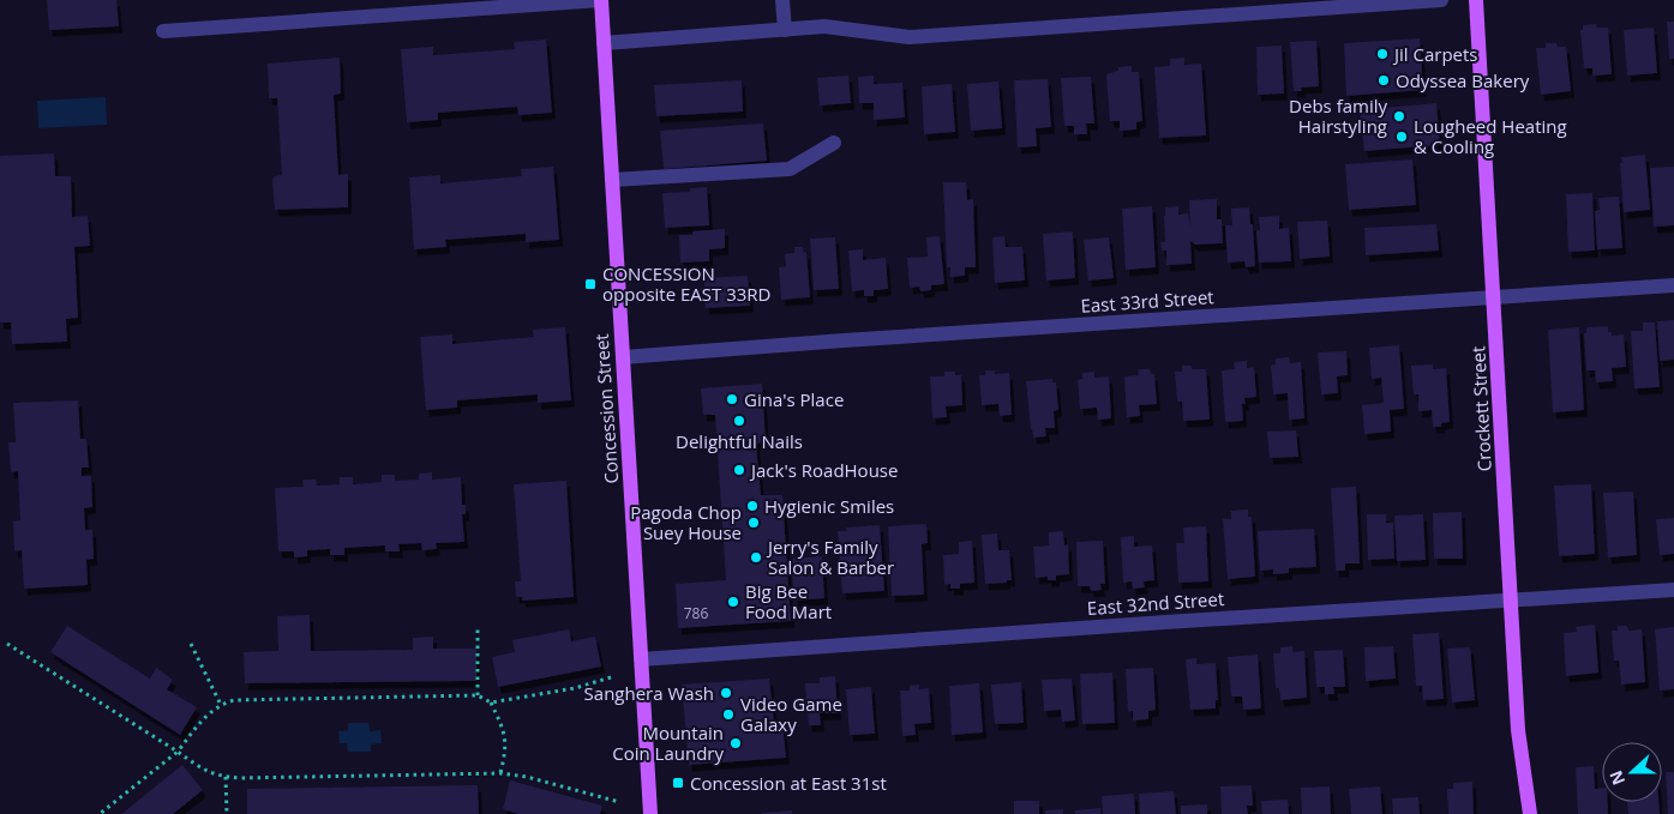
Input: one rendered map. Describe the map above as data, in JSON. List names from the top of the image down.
{
  "streets": {
    "main road": ["Concession Street", "Crockett Street"],
    "street": ["East 33rd Street", "East 32nd Street"]
  },
  "crossings": [
    ["East 33rd Street", "Concession Street"],
    ["East 33rd Street", "Crockett Street"],
    ["Concession Street", "East 32nd Street"],
    ["Crockett Street", "East 32nd Street"]
  ],
  "places": {
    "other": [
      "Jil Carpets",
      "Odyssea Bakery",
      "Debs family Hairstyling",
      "Lougheed Heating & Cooling",
      "Gina's Place",
      "Delightful Nails",
      "Jack's RoadHouse",
      "Hygienic Smiles",
      "Pagoda Chop Suey House",
      "Jerry's Family Salon & Barber",
      "Big Bee Food Mart",
      "Sanghera Wash",
      "Video Game Galaxy",
      "Mountain Coin Laundry"
    ],
    "transit": ["CONCESSION opposite EAST 33RD", "Concession at East 31st"]
  },
  "house_numbers": ["786"],
  "north": "left"
}
